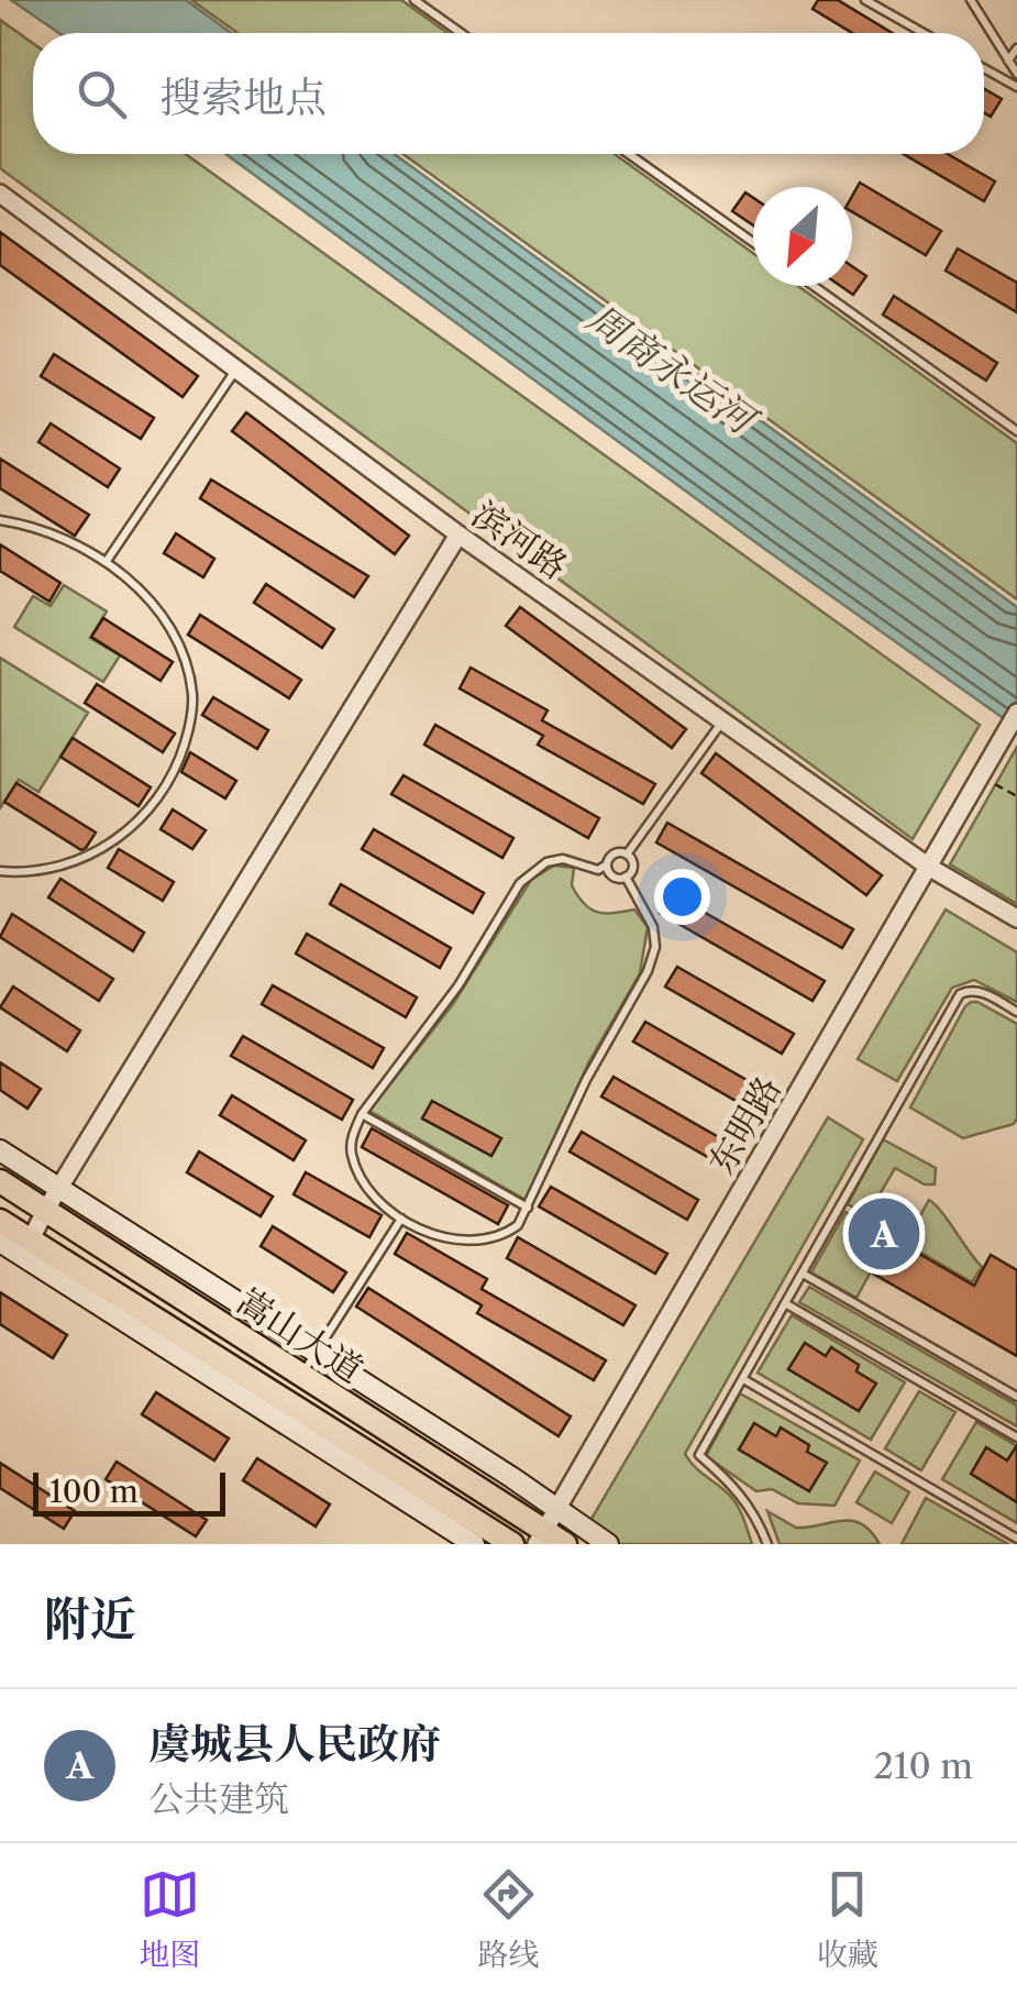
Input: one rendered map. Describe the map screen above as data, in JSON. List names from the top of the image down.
{
  "streets": {
    "main road": ["嵩山大道"],
    "street": ["滨河路", "东明路"]
  },
  "crossings": [
    ["滨河路", "东明路"],
    ["东明路", "嵩山大道"]
  ],
  "water": ["周商永运河"],
  "scale_bar": "100 m",
  "north": "bottom left",
  "page": {
    "search": "搜索地点",
    "pins": "A",
    "scale": "100 m",
    "heading": "附近",
    "list": [
      {
        "mark": "A",
        "name": "虞城县人民政府",
        "note": "公共建筑",
        "value": "210 m"
      }
    ],
    "nav": ["地图", "路线", "收藏"]
  }
}
